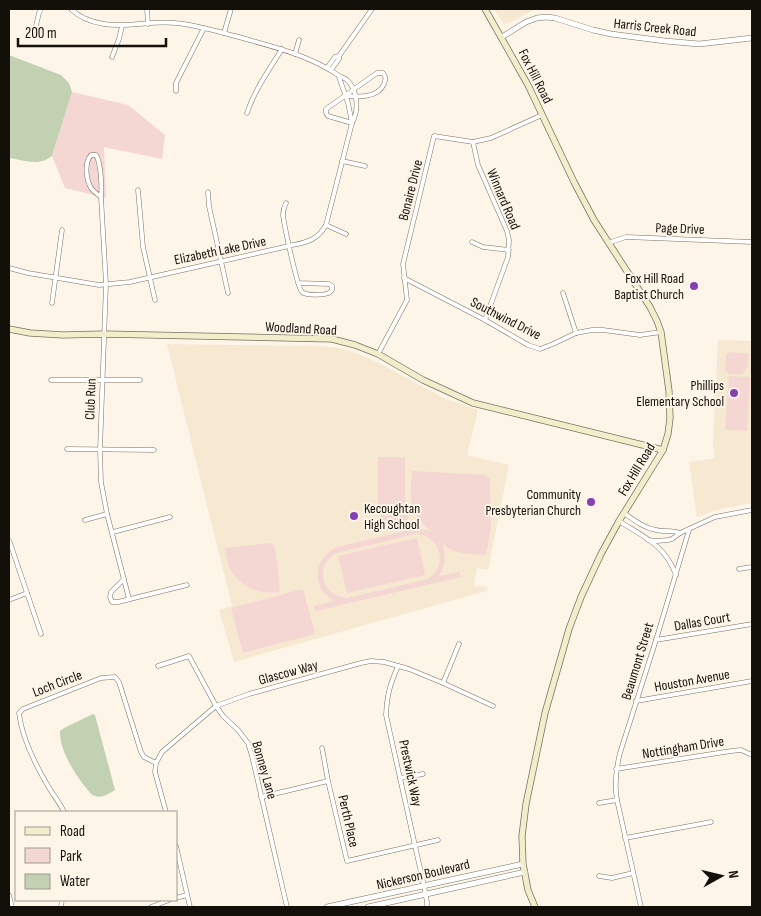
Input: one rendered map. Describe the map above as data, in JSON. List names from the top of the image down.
{
  "streets": {
    "main road": ["Fox Hill Road", "Woodland Road"],
    "street": [
      "Harris Creek Road",
      "Bonaire Drive",
      "Winnard Road",
      "Page Drive",
      "Elizabeth Lake Drive",
      "Southwind Drive",
      "Club Run",
      "Dallas Court",
      "Beaumont Street",
      "Glascow Way",
      "Houston Avenue",
      "Loch Circle",
      "Nottingham Drive",
      "Bonney Lane",
      "Prestwick Way",
      "Perth Place",
      "Nickerson Boulevard"
    ]
  },
  "crossings": [
    ["Harris Creek Road", "Fox Hill Road"],
    ["Fox Hill Road", "Bonaire Drive"],
    ["Fox Hill Road", "Page Drive"],
    ["Fox Hill Road", "Southwind Drive"],
    ["Fox Hill Road", "Woodland Road"],
    ["Fox Hill Road", "Nickerson Boulevard"],
    ["Bonaire Drive", "Winnard Road"],
    ["Bonaire Drive", "Southwind Drive"],
    ["Bonaire Drive", "Woodland Road"],
    ["Winnard Road", "Southwind Drive"],
    ["Elizabeth Lake Drive", "Club Run"],
    ["Woodland Road", "Club Run"],
    ["Dallas Court", "Beaumont Street"],
    ["Beaumont Street", "Houston Avenue"],
    ["Beaumont Street", "Nottingham Drive"],
    ["Glascow Way", "Loch Circle"],
    ["Glascow Way", "Bonney Lane"],
    ["Glascow Way", "Prestwick Way"],
    ["Prestwick Way", "Perth Place"],
    ["Prestwick Way", "Nickerson Boulevard"]
  ],
  "places": [
    "Fox Hill Road Baptist Church",
    "Phillips Elementary School",
    "Community Presbyterian Church",
    "Kecoughtan High School"
  ],
  "legend": ["Road", "Park", "Water"],
  "scale_bar": "200 m",
  "north": "right"
}
